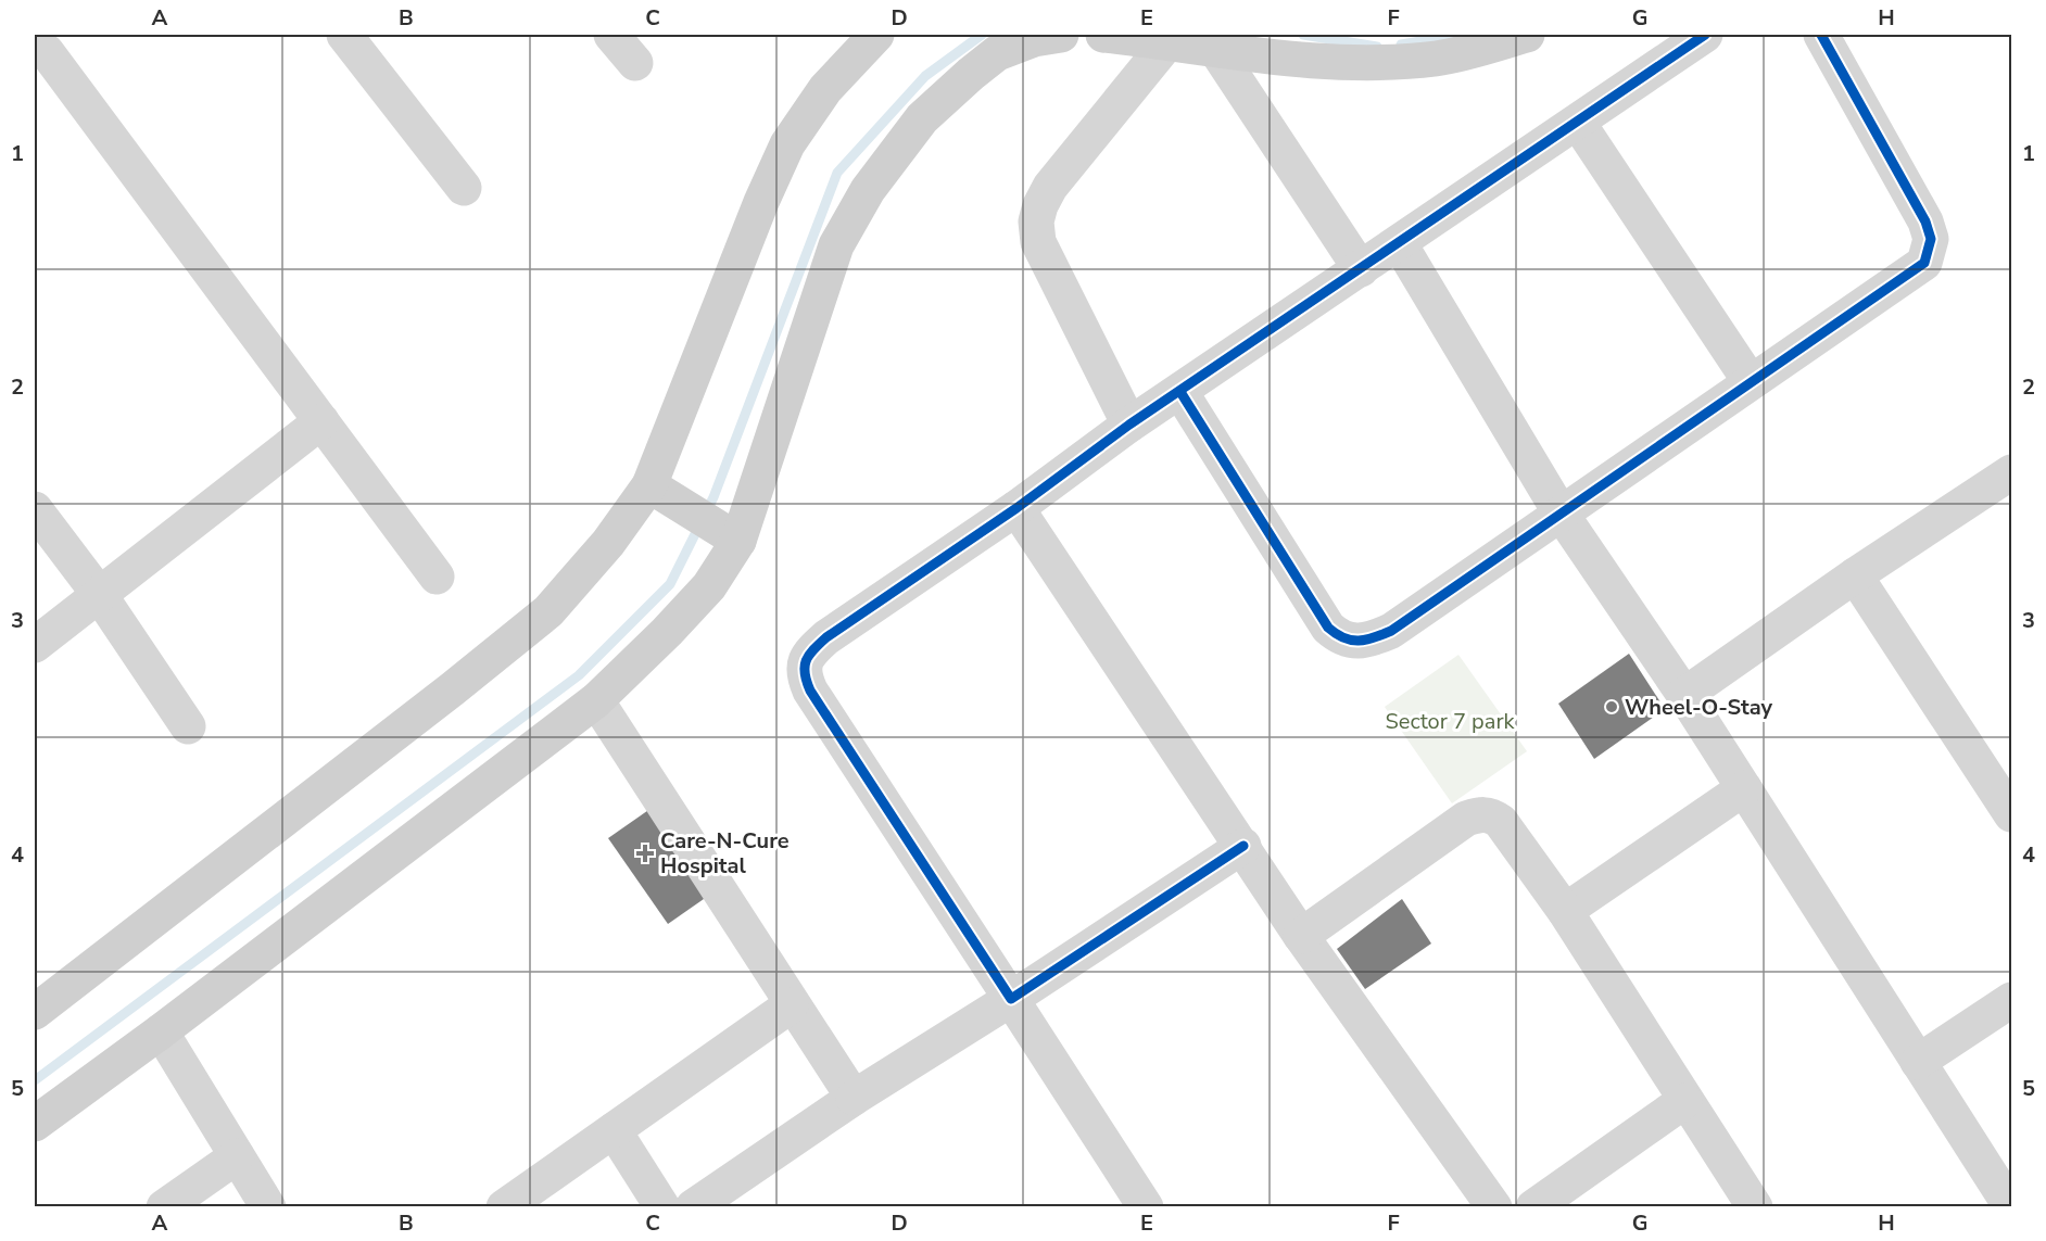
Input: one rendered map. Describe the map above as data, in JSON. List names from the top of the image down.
{
  "parks": ["Sector 7 park"],
  "places": {
    "other": ["Wheel-O-Stay"],
    "health": ["Care-N-Cure Hospital"]
  },
  "grid": {
    "columns": [
      "A",
      "B",
      "C",
      "D",
      "E",
      "F",
      "G",
      "H"
    ],
    "rows": [
      "1",
      "2",
      "3",
      "4",
      "5"
    ]
  }
}
